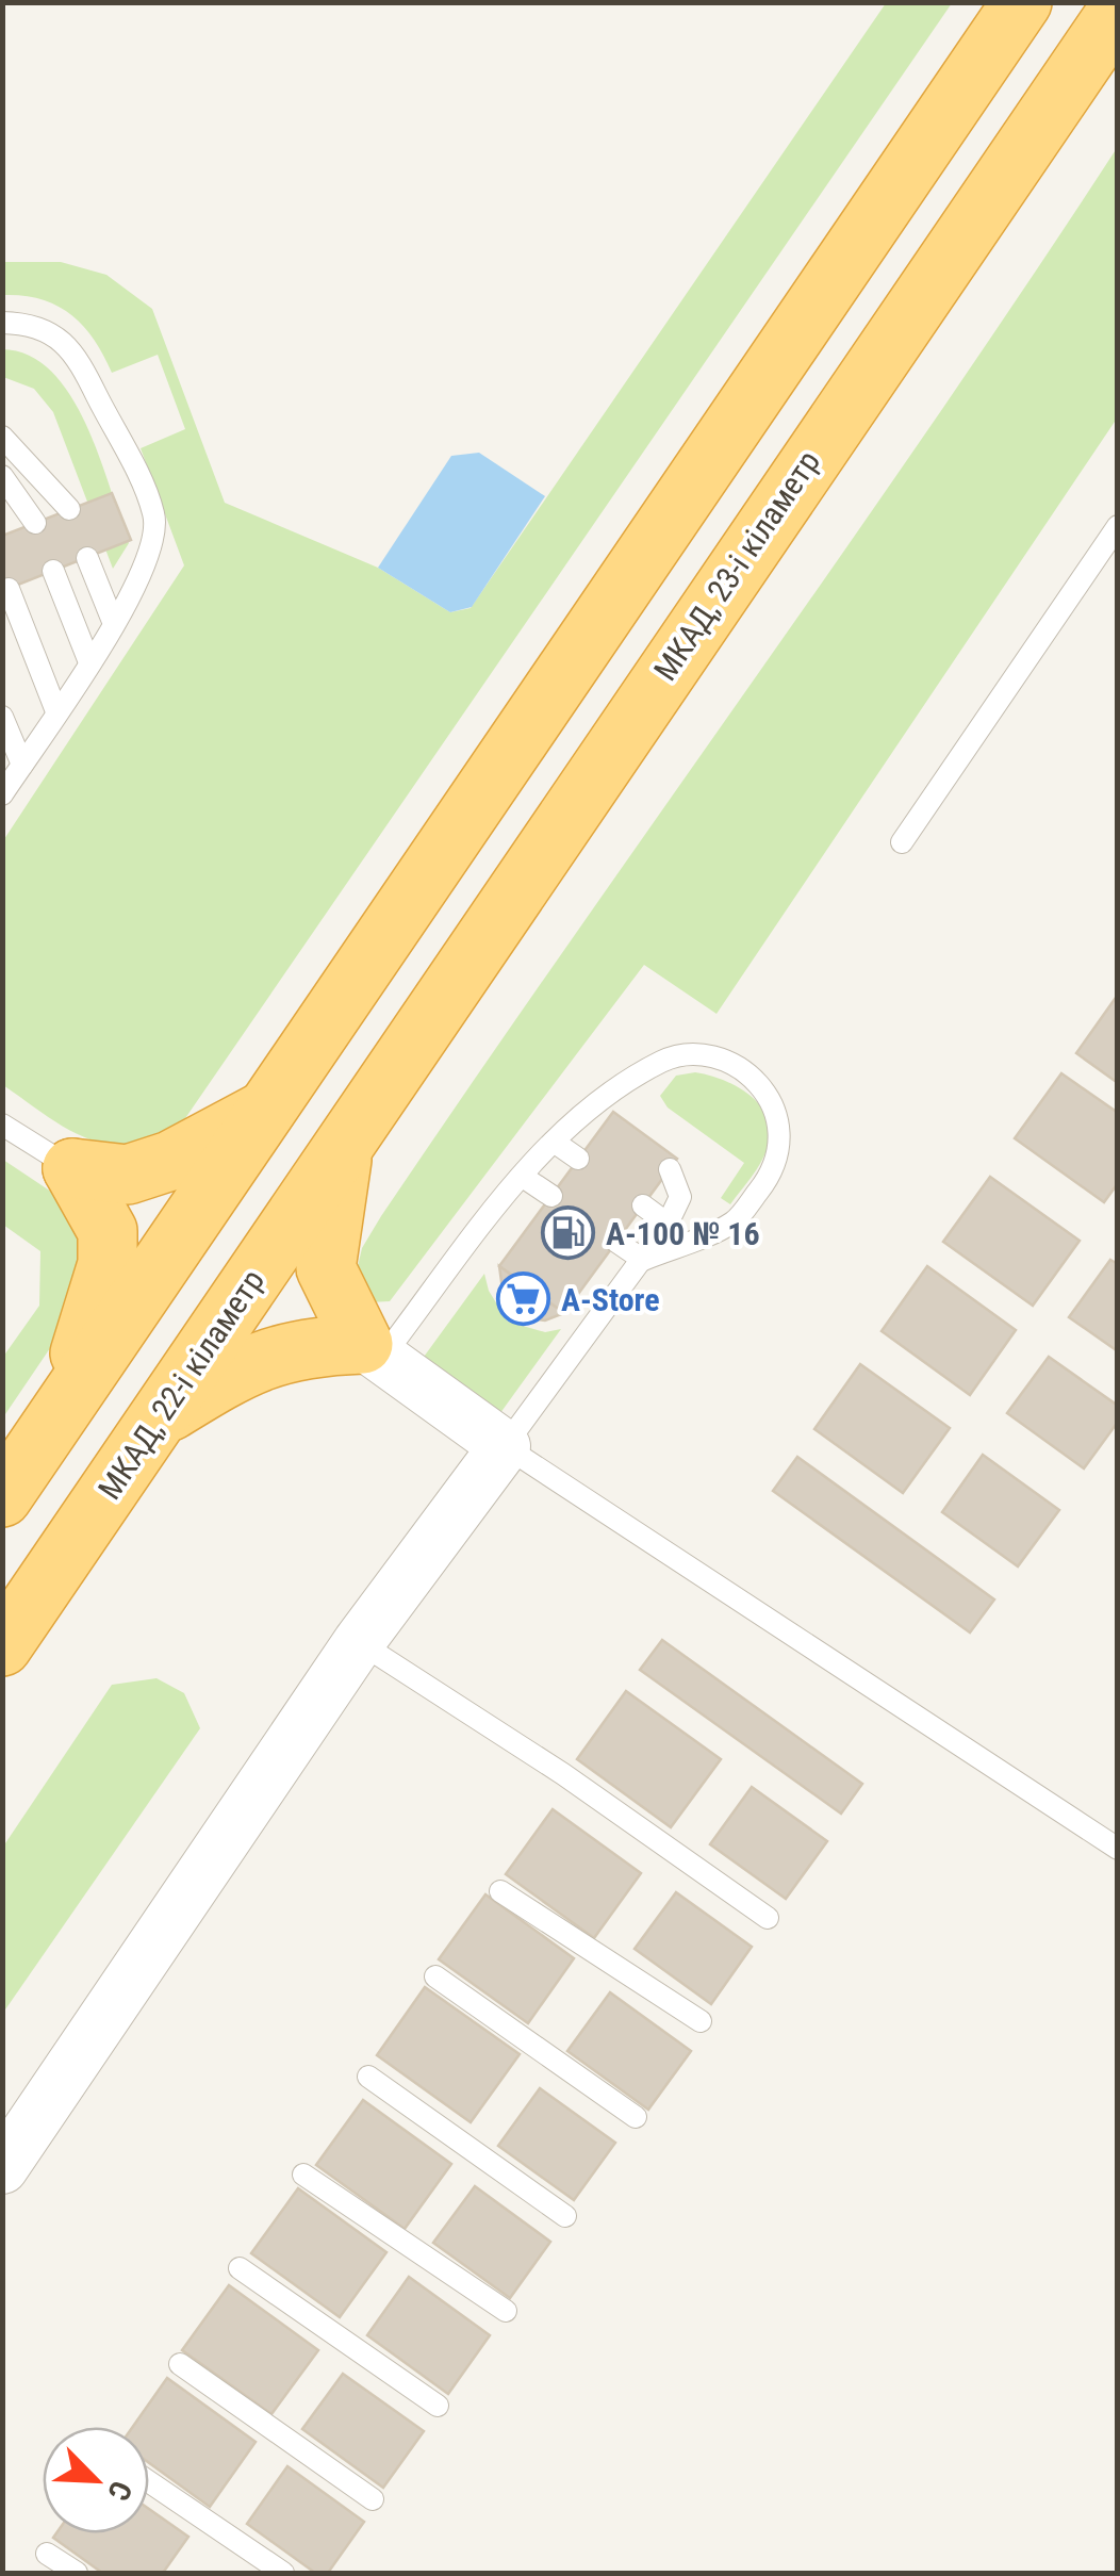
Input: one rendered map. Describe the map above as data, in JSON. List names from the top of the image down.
{
  "streets": {
    "highway": ["МКАД, 23-і кіламетр", "МКАД, 22-і кіламетр"]
  },
  "crossings": [
    ["МКАД, 23-і кіламетр", "МКАД, 22-і кіламетр"]
  ],
  "places": {
    "fuel station": ["А-100 № 16"],
    "supermarket": ["A-Store"]
  },
  "north": "bottom right"
}
